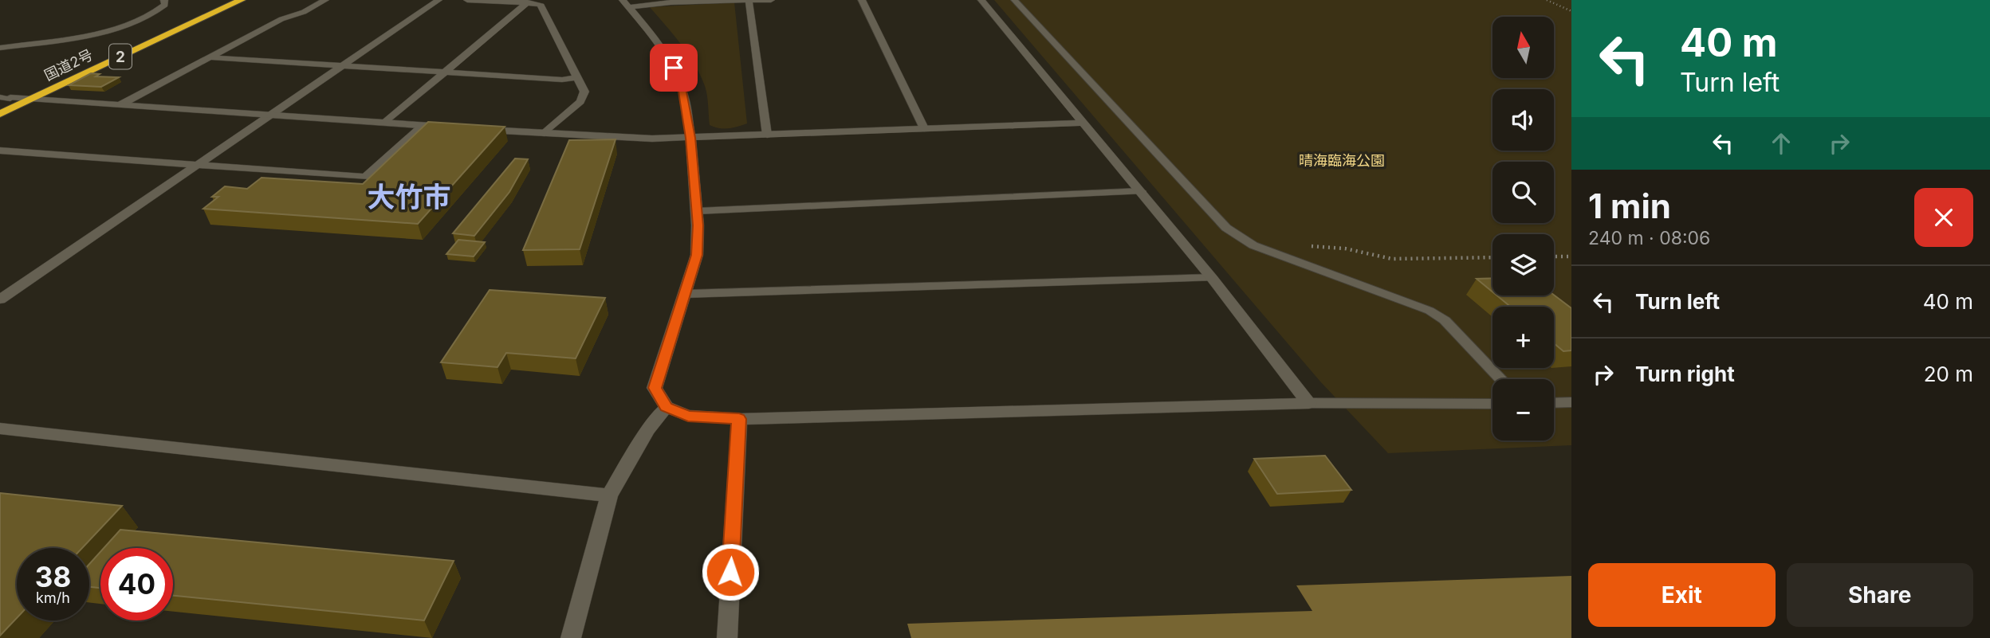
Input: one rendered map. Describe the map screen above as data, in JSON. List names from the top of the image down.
{
  "streets": {
    "highway": ["2", "国道2号"]
  },
  "districts": ["大竹市"],
  "parks": ["晴海臨海公園"],
  "north": "top",
  "page": {
    "turn": ["40 m", "Turn left"],
    "map_buttons": ["+", "−"],
    "heading": ["1 min", "240 m · 08:06"],
    "list": [
      {
        "name": "Turn left",
        "value": "40 m"
      },
      {
        "name": "Turn right",
        "value": "20 m"
      }
    ],
    "speed": "38 km/h",
    "limit": "40",
    "buttons": ["Exit", "Share"]
  }
}
